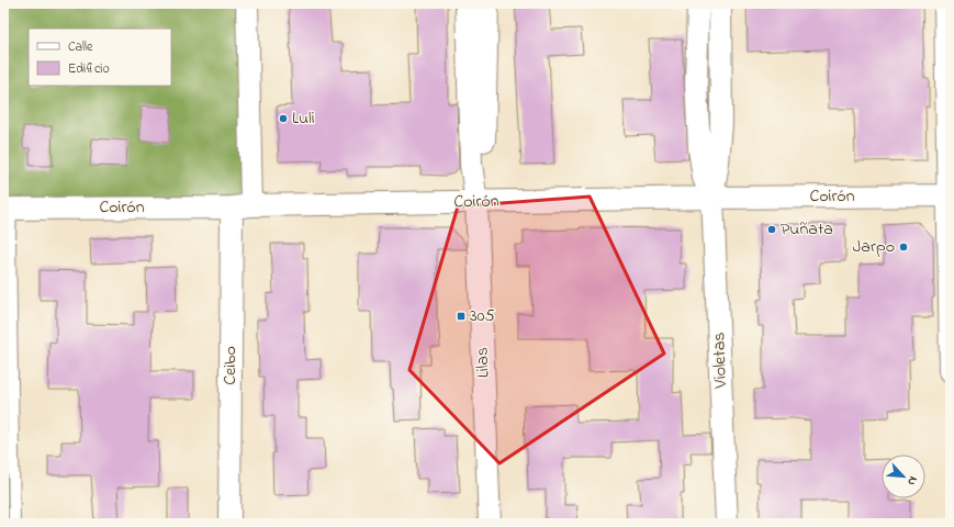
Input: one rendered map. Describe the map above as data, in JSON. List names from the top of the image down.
{
  "streets": {
    "street": [
      "Coirón",
      "Violetas",
      "Lilas",
      "Ceibo"
    ]
  },
  "crossings": [
    ["Coirón", "Violetas"],
    ["Coirón", "Lilas"],
    ["Coirón", "Ceibo"]
  ],
  "places": {
    "other": ["Luli", "Puñata", "Jarpo"],
    "transit": ["305"]
  },
  "legend": ["Calle", "Edificio"],
  "north": "bottom right"
}
